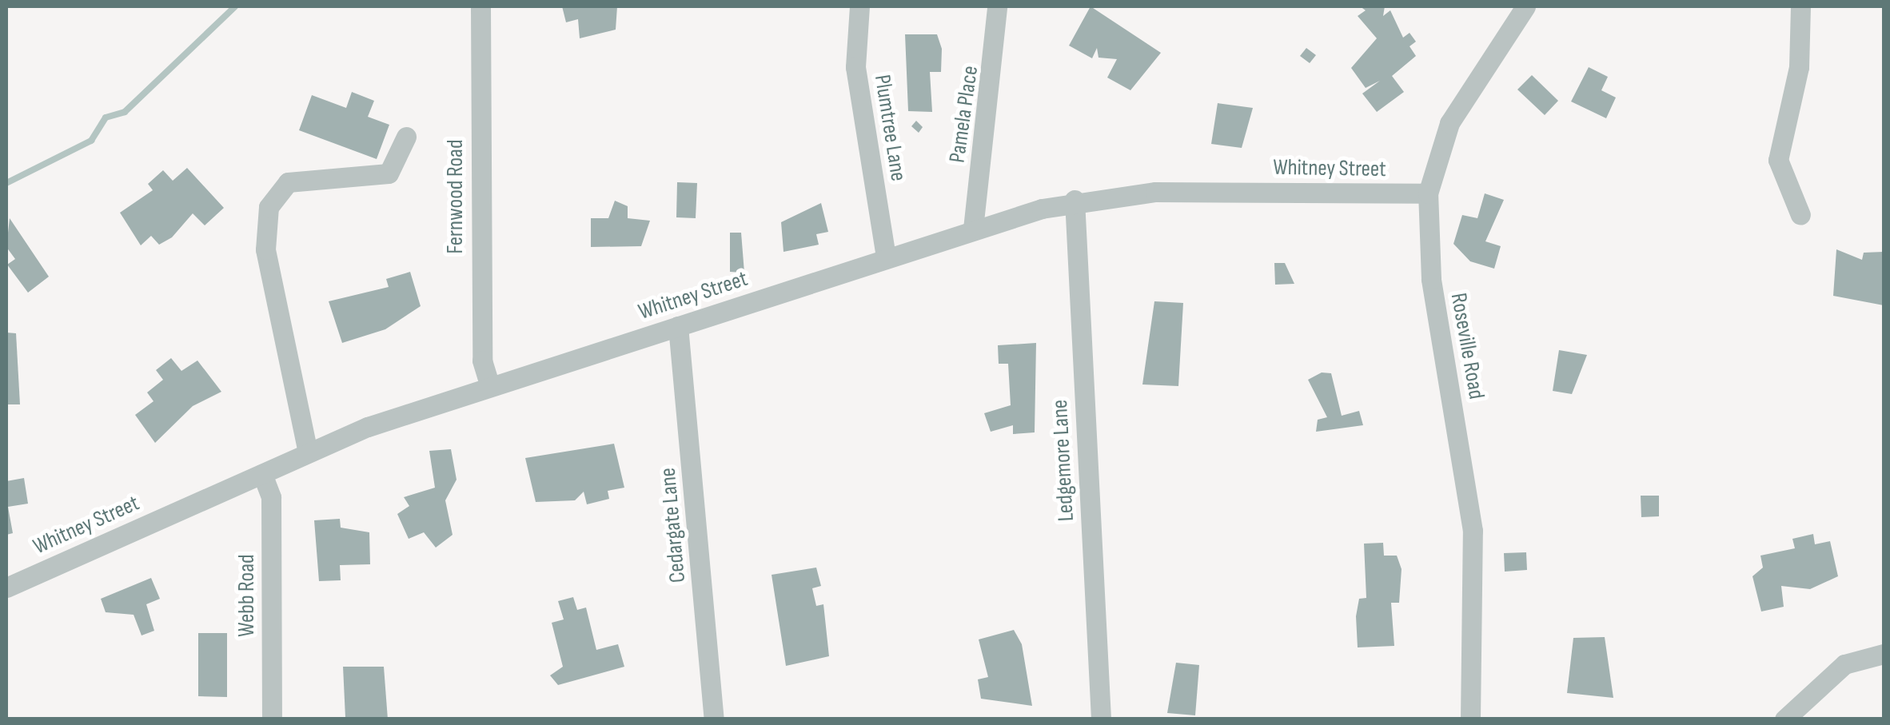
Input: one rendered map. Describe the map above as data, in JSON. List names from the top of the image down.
{
  "streets": {
    "street": [
      "Pamela Place",
      "Plumtree Lane",
      "Whitney Street",
      "Fernwood Road",
      "Roseville Road",
      "Ledgemore Lane",
      "Cedargate Lane",
      "Webb Road"
    ]
  },
  "crossings": [
    ["Pamela Place", "Whitney Street"],
    ["Plumtree Lane", "Whitney Street"],
    ["Whitney Street", "Fernwood Road"],
    ["Whitney Street", "Roseville Road"],
    ["Whitney Street", "Ledgemore Lane"],
    ["Whitney Street", "Cedargate Lane"],
    ["Whitney Street", "Webb Road"]
  ]
}
